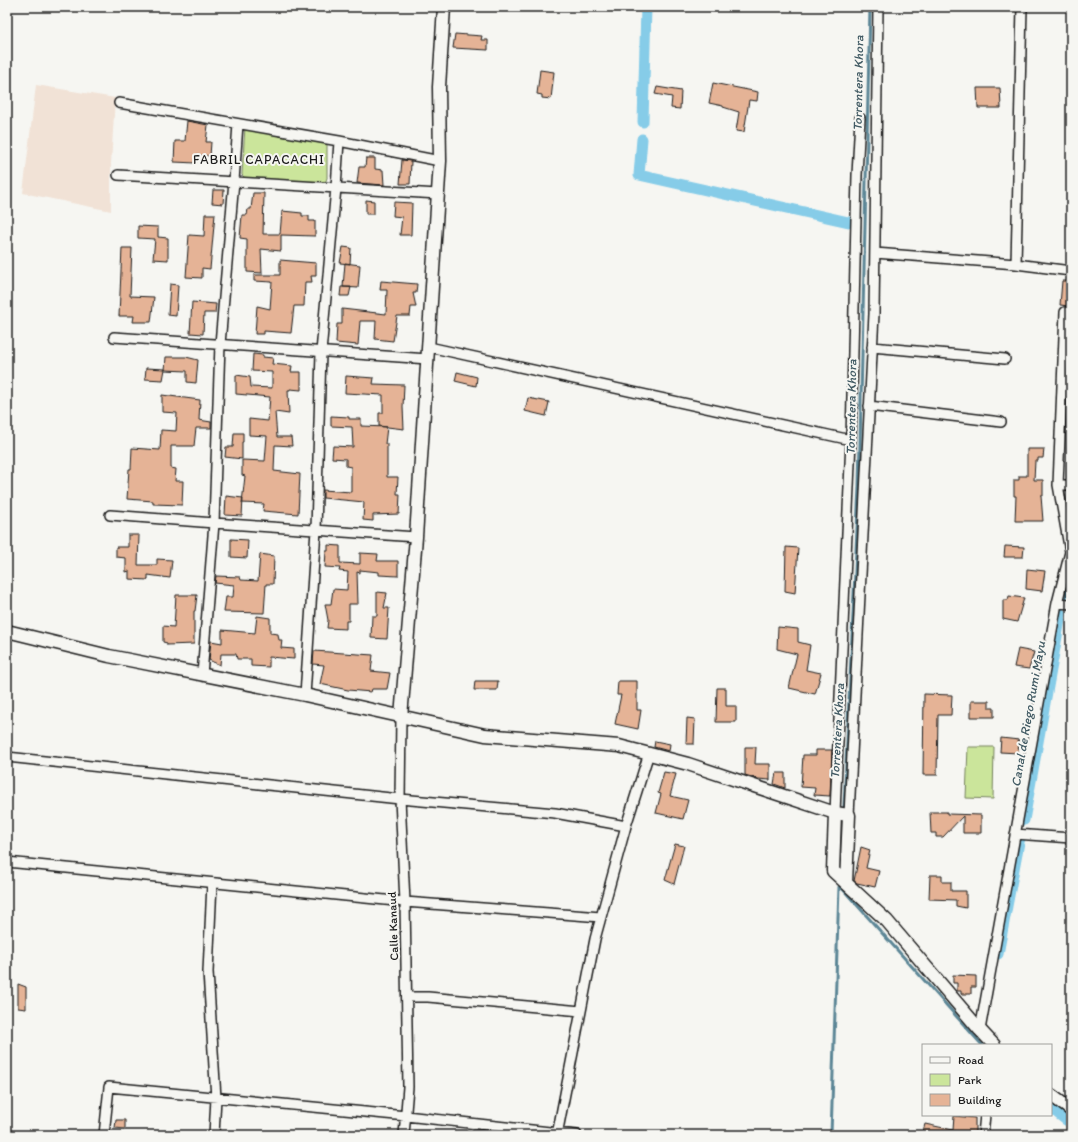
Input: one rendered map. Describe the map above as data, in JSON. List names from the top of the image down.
{
  "streets": {
    "street": ["Calle Kanaud"]
  },
  "districts": ["FABRIL CAPACACHI"],
  "water": ["Torrentera Khora", "Canal de Riego Rumi Mayu"],
  "legend": ["Road", "Park", "Building"]
}
